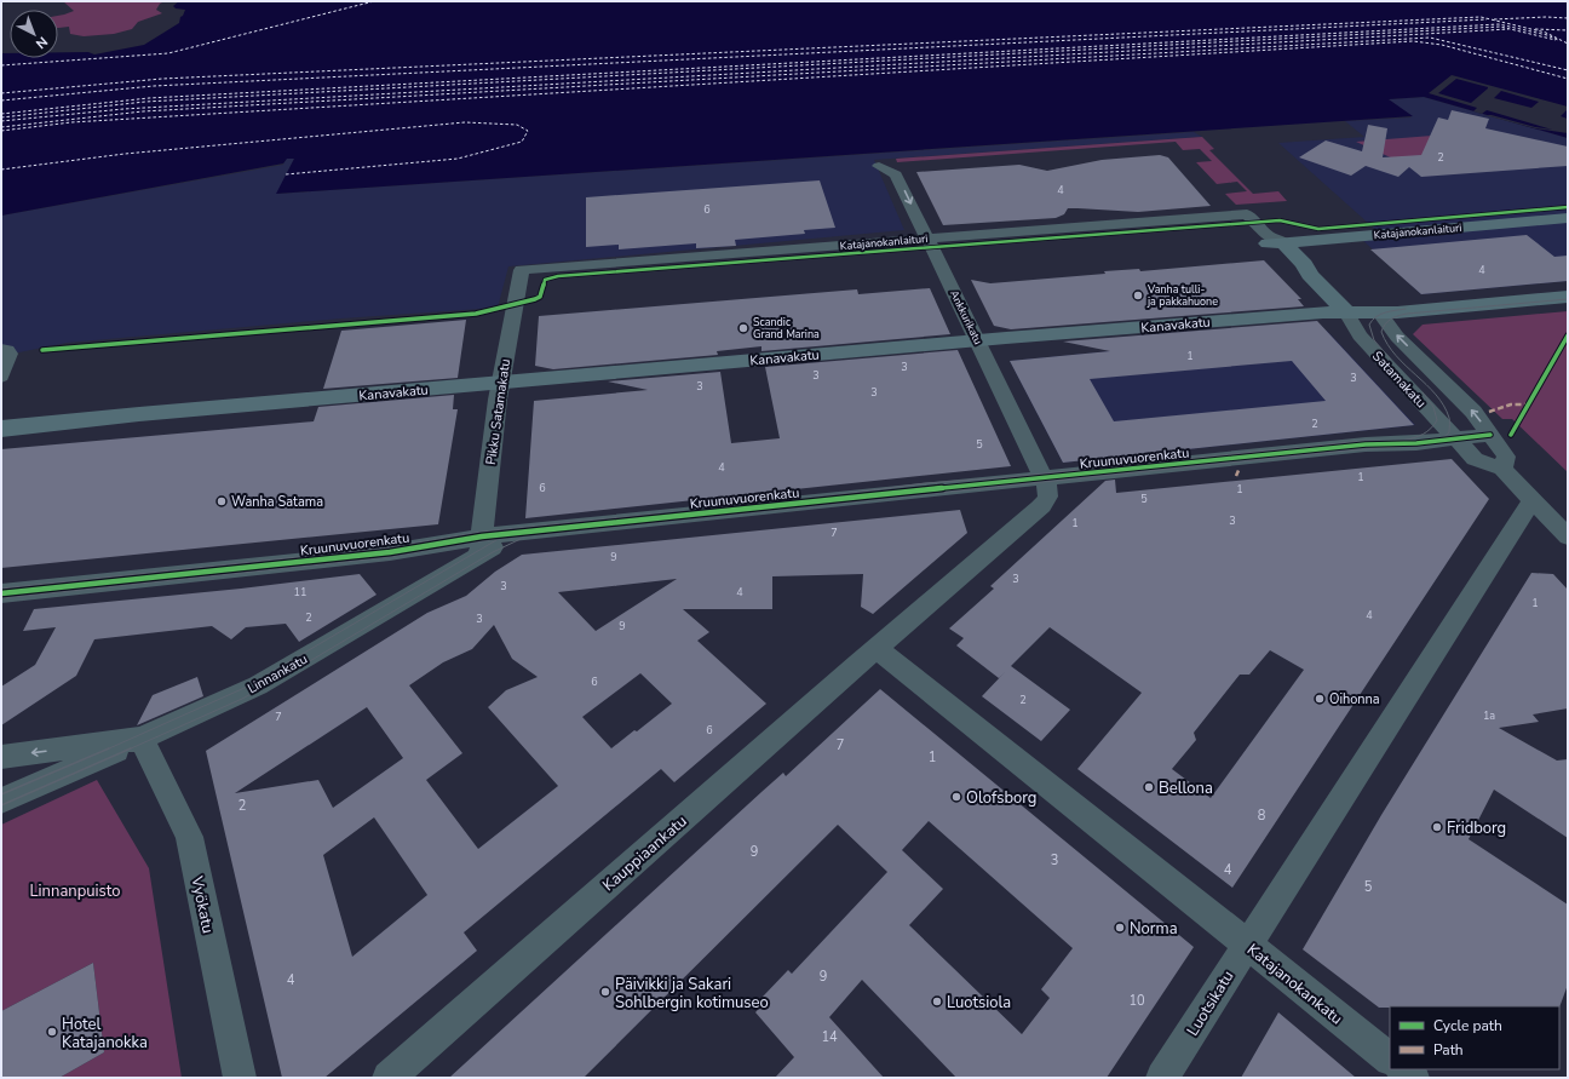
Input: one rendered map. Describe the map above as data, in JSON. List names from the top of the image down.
{
  "streets": {
    "main road": ["Katajanokanlaituri", "Kanavakatu", "Satamakatu"],
    "street": [
      "Ankkurikatu",
      "Pikku Satamakatu",
      "Kruunuvuorenkatu",
      "Linnankatu",
      "Kauppiaankatu",
      "Vyökatu",
      "Katajanokankatu",
      "Luotsikatu"
    ]
  },
  "crossings": [
    ["Katajanokanlaituri", "Ankkurikatu"],
    ["Katajanokanlaituri", "Satamakatu"],
    ["Katajanokanlaituri", "Pikku Satamakatu"],
    ["Ankkurikatu", "Kanavakatu"],
    ["Ankkurikatu", "Kruunuvuorenkatu"],
    ["Ankkurikatu", "Kauppiaankatu"],
    ["Kanavakatu", "Satamakatu"],
    ["Kanavakatu", "Pikku Satamakatu"],
    ["Satamakatu", "Kruunuvuorenkatu"],
    ["Satamakatu", "Luotsikatu"],
    ["Pikku Satamakatu", "Kruunuvuorenkatu"],
    ["Pikku Satamakatu", "Linnankatu"],
    ["Kruunuvuorenkatu", "Linnankatu"],
    ["Kruunuvuorenkatu", "Kauppiaankatu"],
    ["Linnankatu", "Vyökatu"],
    ["Kauppiaankatu", "Katajanokankatu"],
    ["Katajanokankatu", "Luotsikatu"]
  ],
  "parks": ["Linnanpuisto"],
  "places": [
    "Vanha tulli- ja pakkahuone",
    "Scandic Grand Marina",
    "Wanha Satama",
    "Oihonna",
    "Bellona",
    "Olofsborg",
    "Fridborg",
    "Norma",
    "Päivikki ja Sakari Sohlbergin kotimuseo",
    "Luotsiola",
    "Hotel Katajanokka"
  ],
  "house_numbers": [
    "2",
    "4",
    "6",
    "4",
    "1",
    "3",
    "3",
    "3",
    "3",
    "3",
    "2",
    "5",
    "4",
    "1",
    "6",
    "1",
    "5",
    "3",
    "1",
    "7",
    "9",
    "3",
    "3",
    "11",
    "4",
    "1",
    "4",
    "2",
    "3",
    "9",
    "6",
    "2",
    "1a",
    "7",
    "6",
    "7",
    "1",
    "2",
    "8",
    "9",
    "3",
    "4",
    "5",
    "9",
    "4",
    "10",
    "14"
  ],
  "legend": ["Cycle path", "Path"],
  "north": "bottom right"
}
